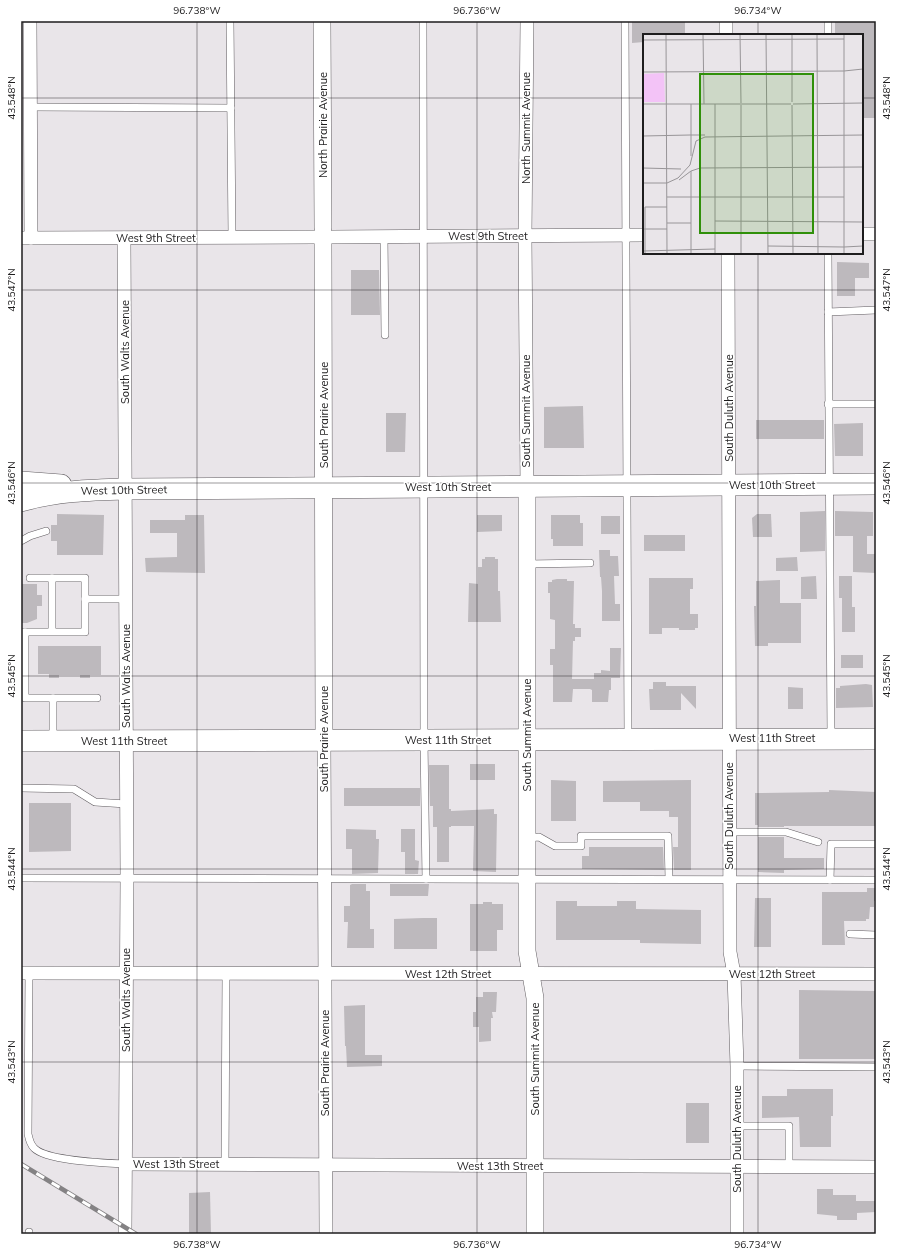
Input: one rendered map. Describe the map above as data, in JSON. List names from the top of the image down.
{
  "streets": {
    "main road": ["West 10th Street", "West 11th Street"],
    "street": [
      "North Prairie Avenue",
      "North Summit Avenue",
      "West 9th Street",
      "South Walts Avenue",
      "South Duluth Avenue",
      "South Summit Avenue",
      "South Prairie Avenue",
      "West 12th Street",
      "West 13th Street"
    ]
  },
  "crossings": [
    ["North Prairie Avenue", "West 9th Street"],
    ["North Prairie Avenue", "South Prairie Avenue"],
    ["North Summit Avenue", "West 9th Street"],
    ["North Summit Avenue", "South Summit Avenue"],
    ["West 9th Street", "South Walts Avenue"],
    ["West 9th Street", "South Summit Avenue"],
    ["West 9th Street", "South Prairie Avenue"],
    ["South Walts Avenue", "West 10th Street"],
    ["South Walts Avenue", "West 11th Street"],
    ["South Walts Avenue", "West 12th Street"],
    ["South Walts Avenue", "West 13th Street"],
    ["South Duluth Avenue", "West 10th Street"],
    ["South Duluth Avenue", "West 11th Street"],
    ["South Duluth Avenue", "West 12th Street"],
    ["South Duluth Avenue", "West 13th Street"],
    ["South Summit Avenue", "West 10th Street"],
    ["South Summit Avenue", "West 11th Street"],
    ["South Summit Avenue", "West 12th Street"],
    ["South Summit Avenue", "West 13th Street"],
    ["South Prairie Avenue", "West 10th Street"],
    ["South Prairie Avenue", "West 11th Street"],
    ["South Prairie Avenue", "West 12th Street"],
    ["South Prairie Avenue", "West 13th Street"]
  ],
  "coordinates": [
    "96.738°W",
    "96.736°W",
    "96.734°W",
    "43.548°N",
    "43.547°N",
    "43.546°N",
    "43.545°N",
    "43.544°N",
    "43.543°N"
  ]
}
